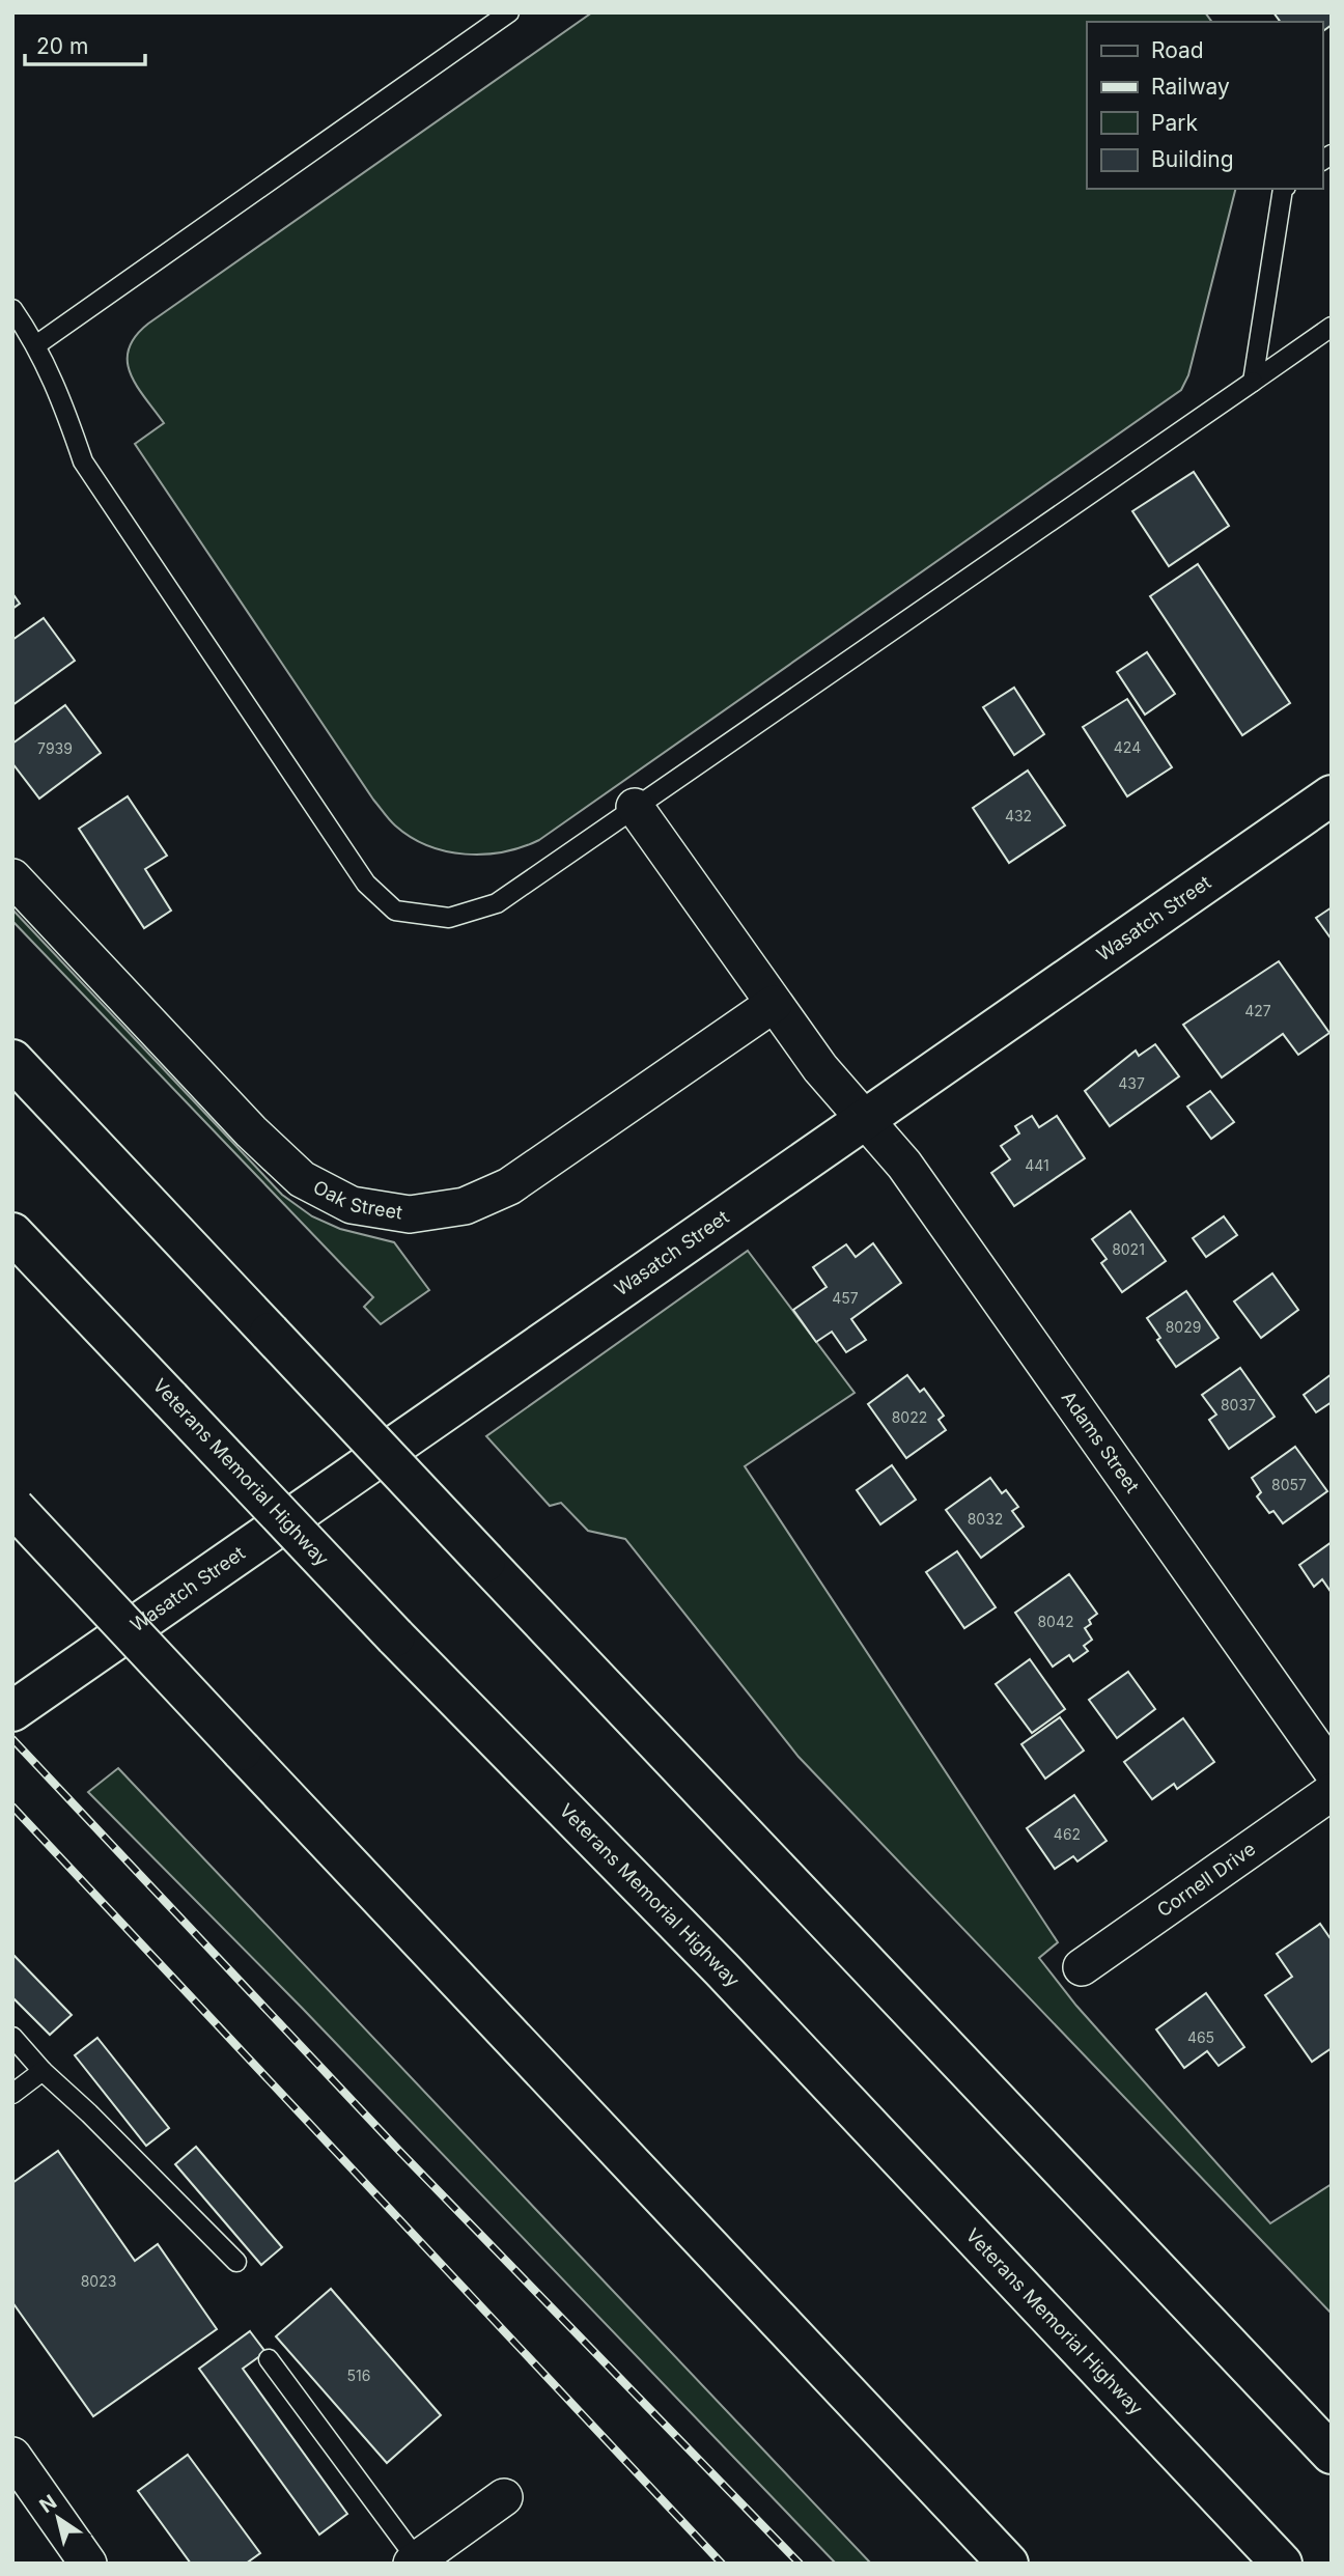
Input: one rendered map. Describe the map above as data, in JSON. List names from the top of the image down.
{
  "streets": {
    "main road": ["Wasatch Street", "Veterans Memorial Highway"],
    "street": ["Oak Street", "Adams Street", "Cornell Drive"]
  },
  "crossings": [
    ["Wasatch Street", "Adams Street"]
  ],
  "house_numbers": [
    "424",
    "7939",
    "432",
    "427",
    "437",
    "441",
    "8021",
    "457",
    "8029",
    "8037",
    "8022",
    "8057",
    "8032",
    "8042",
    "462",
    "465",
    "8023",
    "516"
  ],
  "legend": [
    "Road",
    "Railway",
    "Park",
    "Building"
  ],
  "scale_bar": "20 m",
  "north": "top left"
}
